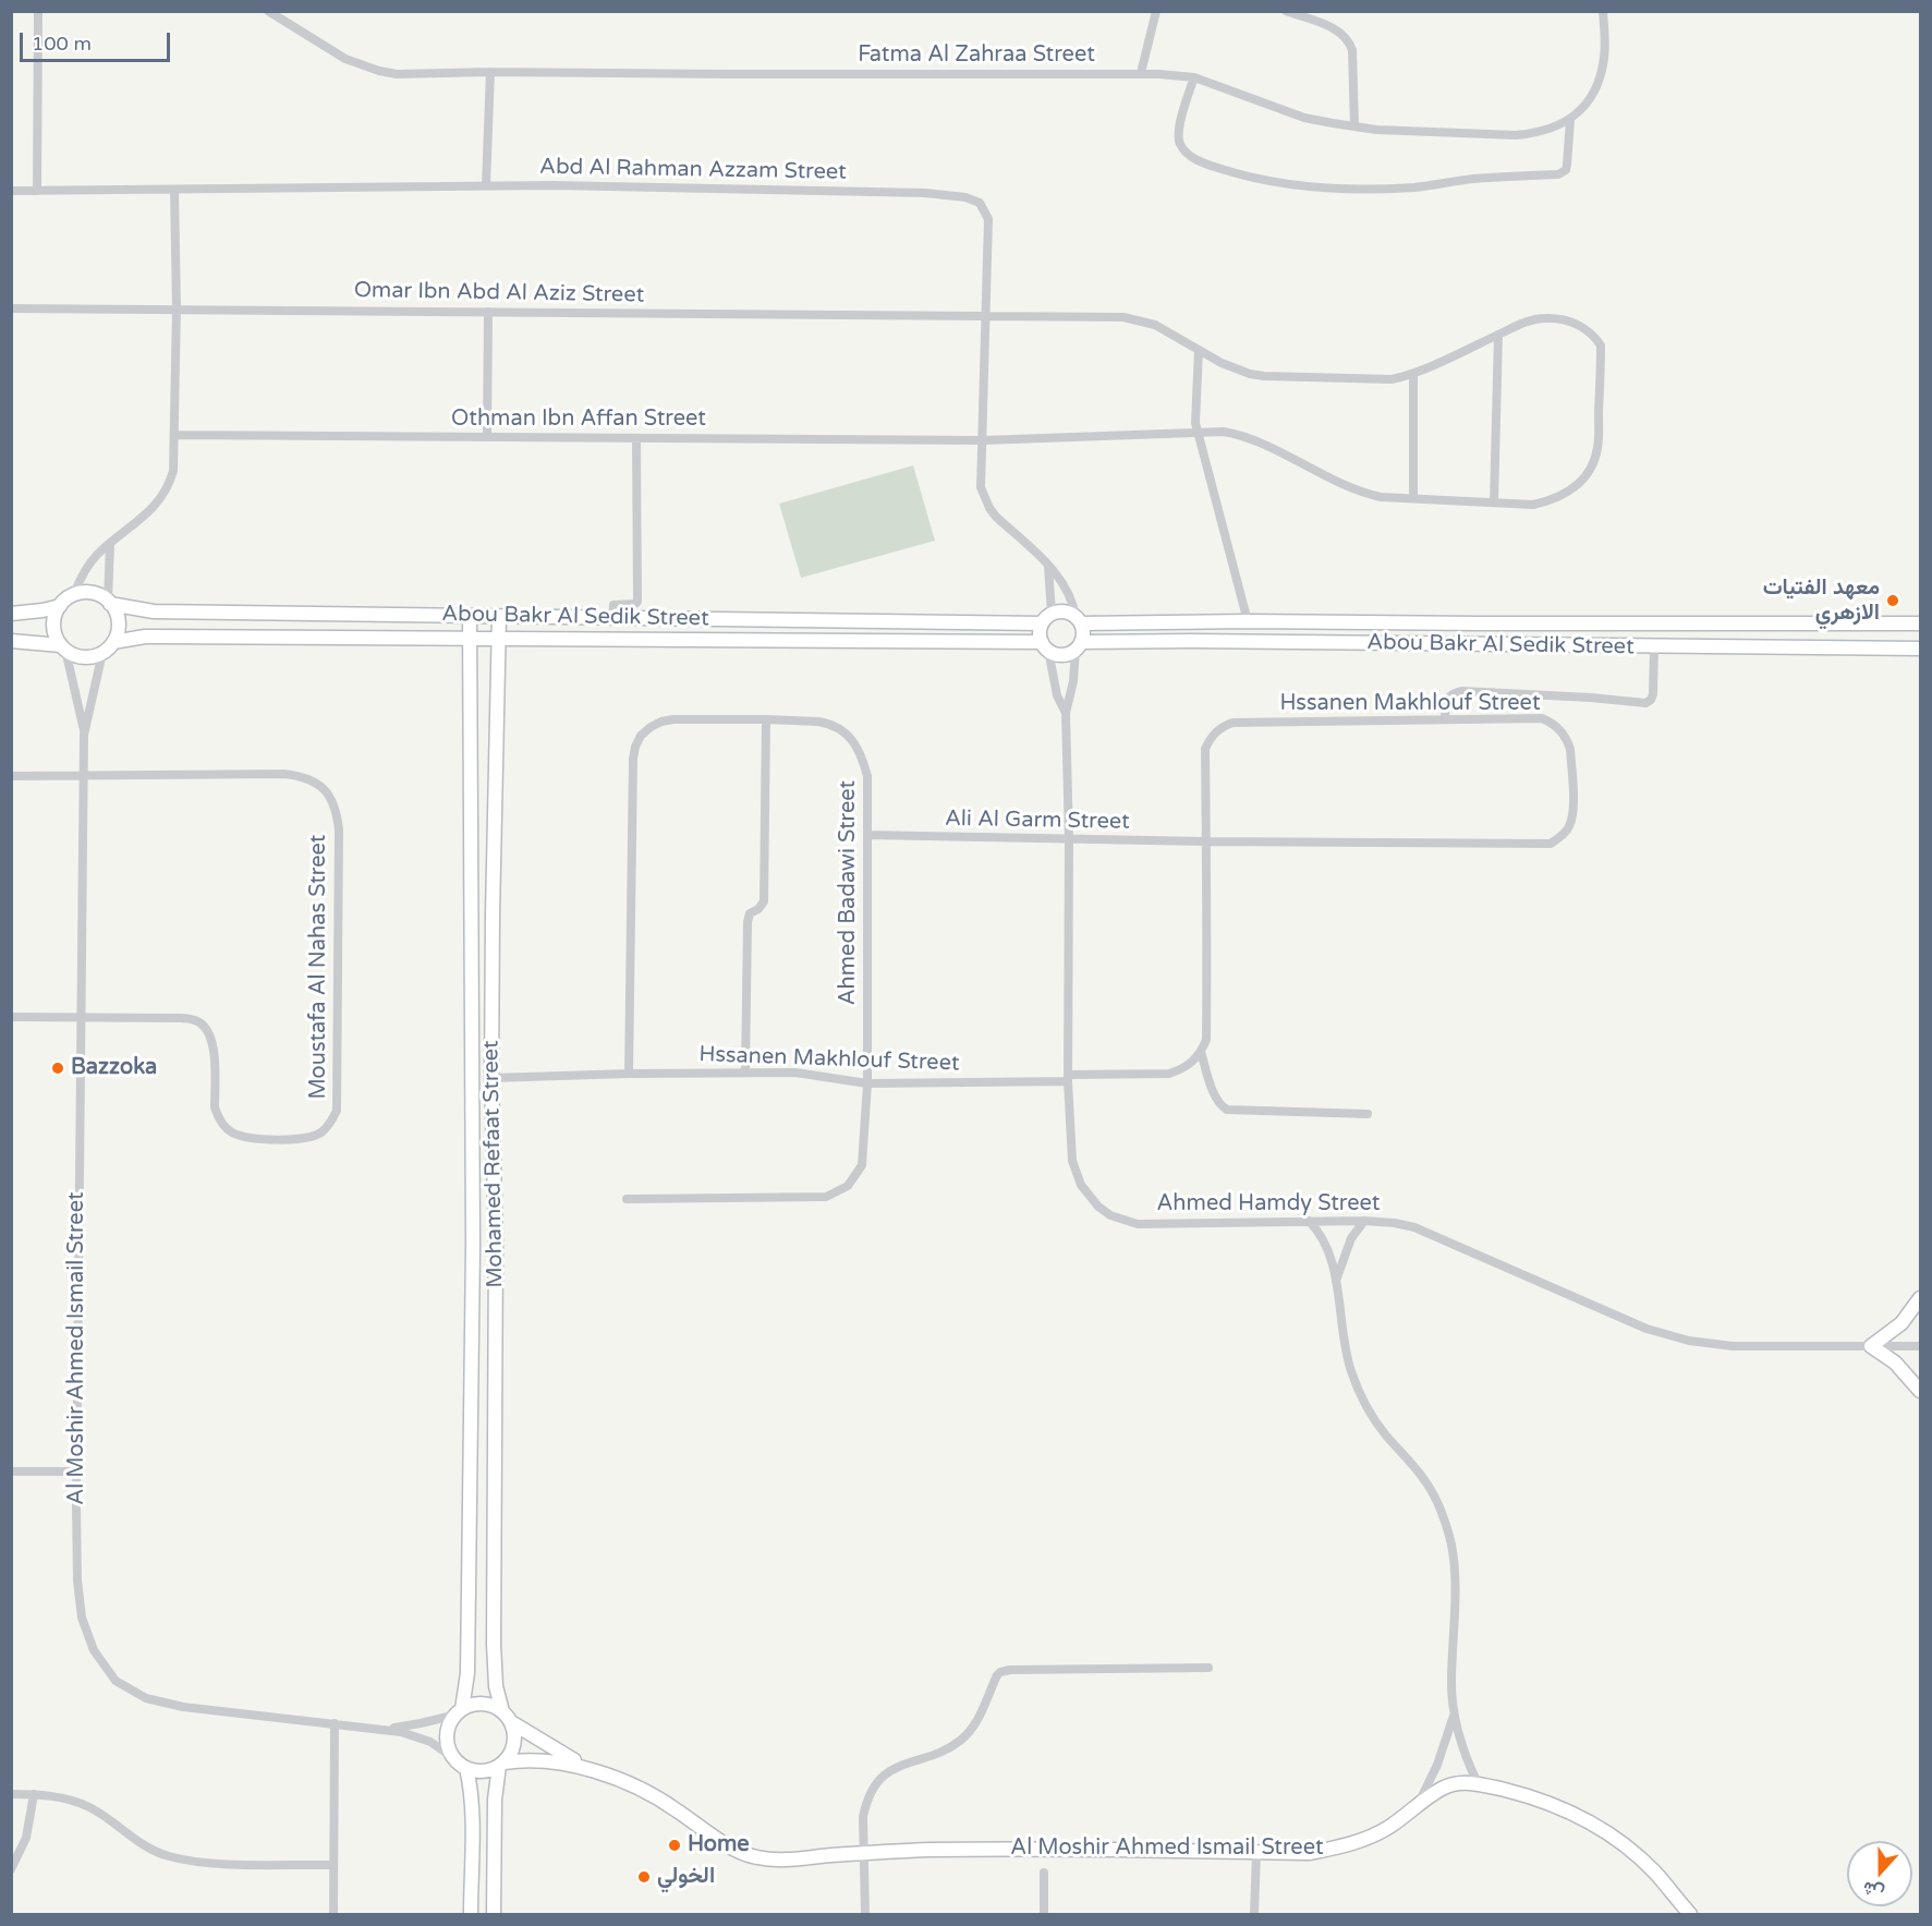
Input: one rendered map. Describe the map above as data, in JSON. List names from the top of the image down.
{
  "streets": {
    "street": [
      "Fatma Al Zahraa Street",
      "Abd Al Rahman Azzam Street",
      "Omar Ibn Abd Al Aziz Street",
      "Othman Ibn Affan Street",
      "Abou Bakr Al Sedik Street",
      "Hssanen Makhlouf Street",
      "Ali Al Garm Street",
      "Ahmed Badawi Street",
      "Moustafa Al Nahas Street",
      "Mohamed Refaat Street",
      "Ahmed Hamdy Street",
      "Al Moshir Ahmed Ismail Street"
    ]
  },
  "crossings": [
    ["Abd Al Rahman Azzam Street", "Omar Ibn Abd Al Aziz Street"],
    ["Abd Al Rahman Azzam Street", "Othman Ibn Affan Street"],
    ["Abd Al Rahman Azzam Street", "Abou Bakr Al Sedik Street"],
    ["Abd Al Rahman Azzam Street", "Ahmed Hamdy Street"],
    ["Omar Ibn Abd Al Aziz Street", "Othman Ibn Affan Street"],
    ["Abou Bakr Al Sedik Street", "Mohamed Refaat Street"],
    ["Abou Bakr Al Sedik Street", "Ahmed Hamdy Street"],
    ["Abou Bakr Al Sedik Street", "Al Moshir Ahmed Ismail Street"],
    ["Hssanen Makhlouf Street", "Ali Al Garm Street"],
    ["Hssanen Makhlouf Street", "Ahmed Badawi Street"],
    ["Hssanen Makhlouf Street", "Mohamed Refaat Street"],
    ["Hssanen Makhlouf Street", "Ahmed Hamdy Street"],
    ["Ali Al Garm Street", "Ahmed Badawi Street"],
    ["Ali Al Garm Street", "Ahmed Hamdy Street"],
    ["Moustafa Al Nahas Street", "Al Moshir Ahmed Ismail Street"],
    ["Mohamed Refaat Street", "Al Moshir Ahmed Ismail Street"]
  ],
  "places": [
    "معهد الفتيات الازهري",
    "Bazzoka",
    "Home",
    "الخولي"
  ],
  "scale_bar": "100 m",
  "north": "bottom"
}
